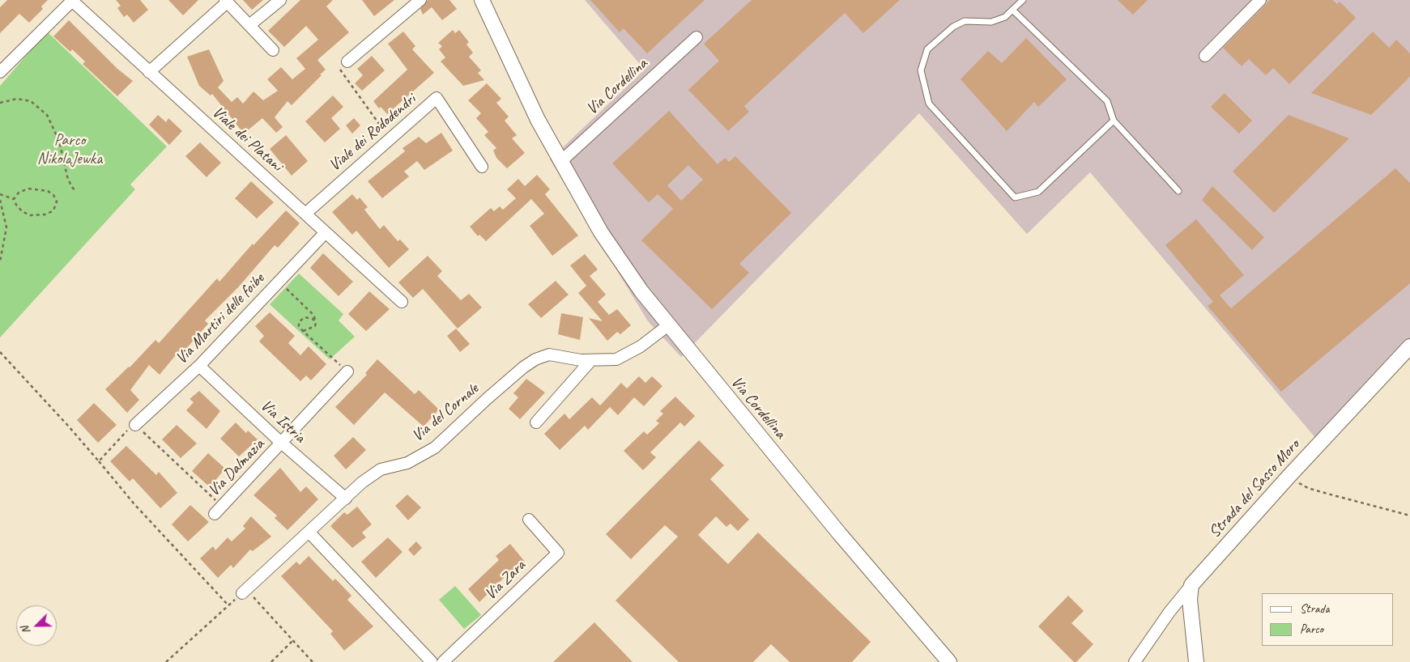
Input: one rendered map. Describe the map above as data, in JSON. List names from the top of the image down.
{
  "streets": {
    "street": [
      "Via Cordellina",
      "Viale dei Rododendri",
      "Viale dei Platani",
      "Via Martiri delle foibe",
      "Via del Cornale",
      "Via Istria",
      "Via Dalmazia",
      "Strada del Sasso Moro",
      "Via Zara"
    ]
  },
  "crossings": [
    ["Via Cordellina", "Via del Cornale"],
    ["Viale dei Rododendri", "Viale dei Platani"],
    ["Viale dei Platani", "Via Martiri delle foibe"],
    ["Via Martiri delle foibe", "Via Istria"],
    ["Via del Cornale", "Via Istria"],
    ["Via Istria", "Via Dalmazia"]
  ],
  "parks": ["Parco NikolaJewka"],
  "legend": ["Strada", "Parco"],
  "north": "bottom left"
}
